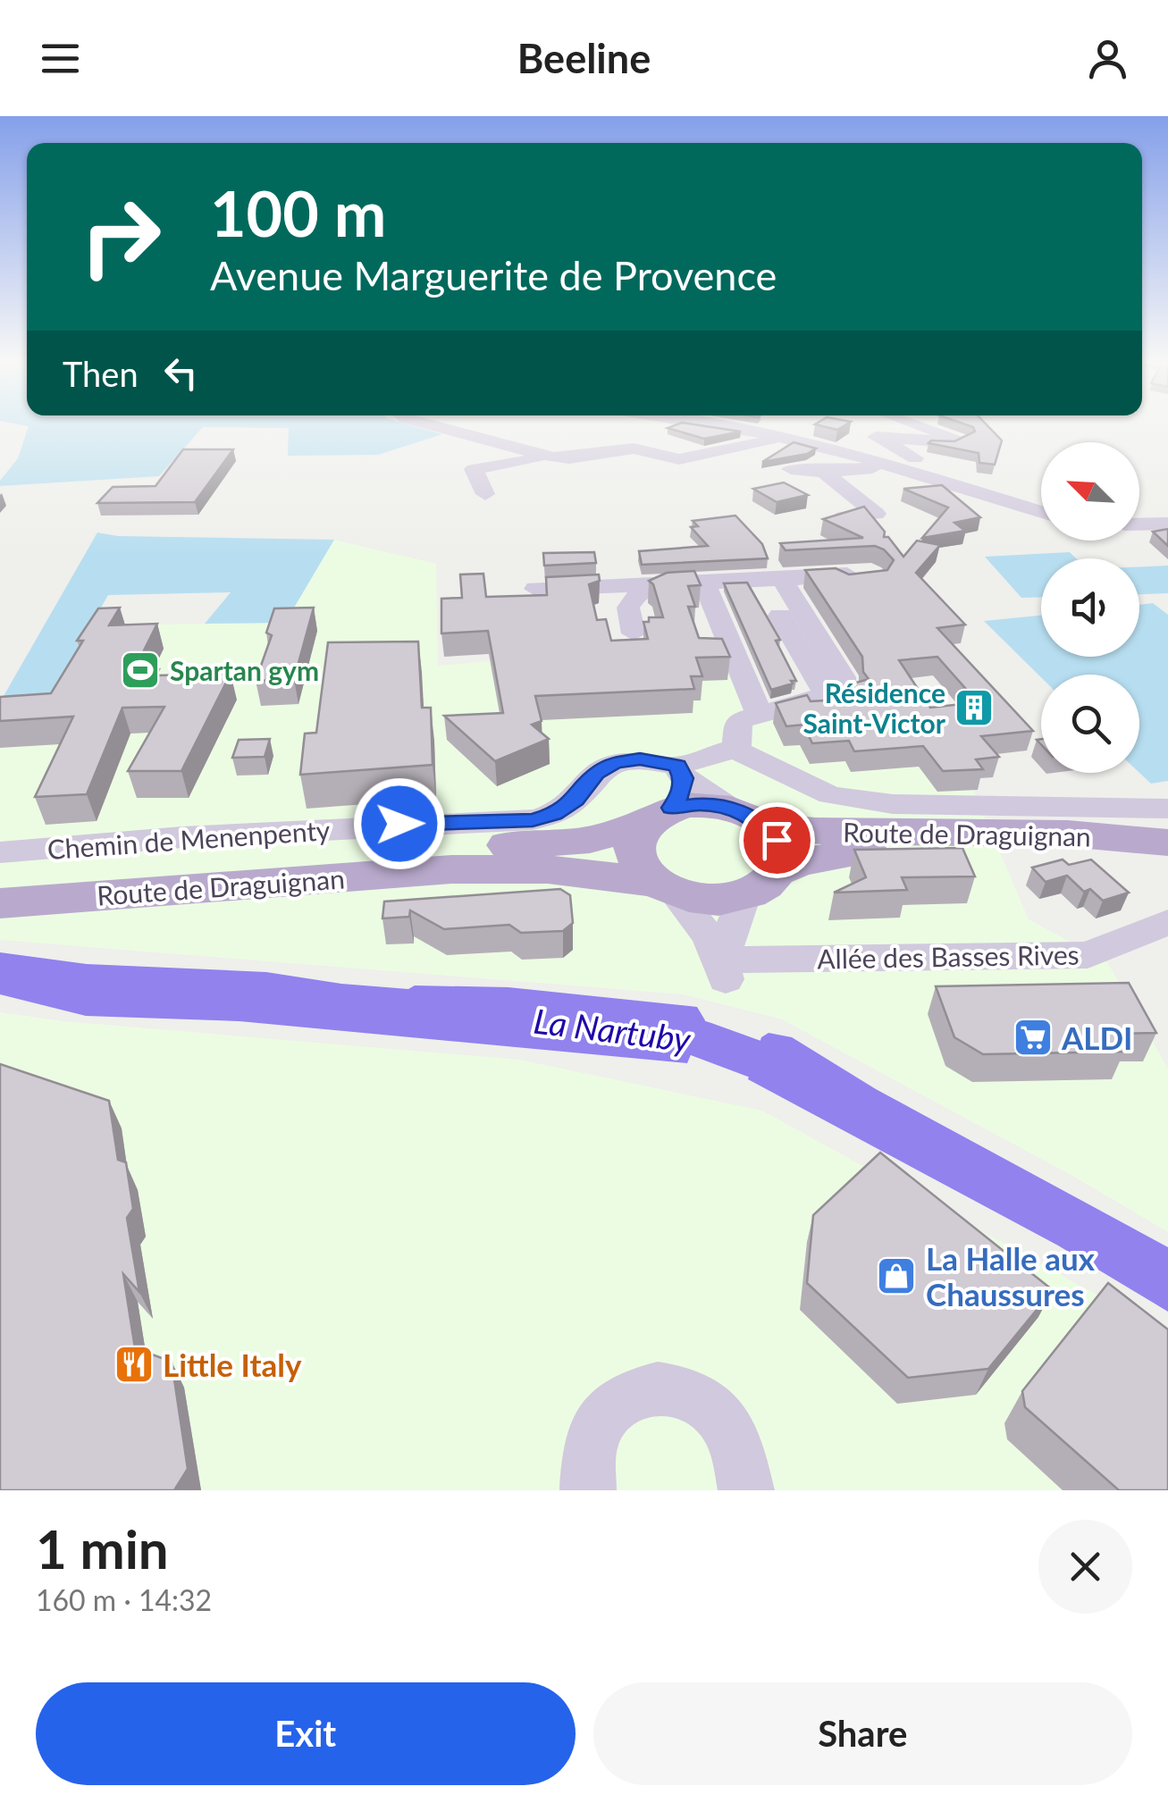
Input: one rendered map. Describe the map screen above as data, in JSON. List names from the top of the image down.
{
  "streets": {
    "main road": ["Route de Draguignan"],
    "street": ["Chemin de Menenpenty", "Allée des Basses Rives"]
  },
  "crossings": [
    ["Route de Draguignan", "Chemin de Menenpenty"]
  ],
  "water": ["La Nartuby"],
  "places": {
    "sports": ["Spartan gym"],
    "building": ["Résidence Saint-Victor"],
    "supermarket": ["ALDI"],
    "shop": ["La Halle aux Chaussures"],
    "restaurant": ["Little Italy"]
  },
  "north": "top left",
  "page": {
    "header": "Beeline",
    "turn": ["100 m", "Avenue Marguerite de Provence"],
    "then": "Then",
    "heading": ["1 min", "160 m · 14:32"],
    "buttons": ["Exit", "Share"]
  }
}
